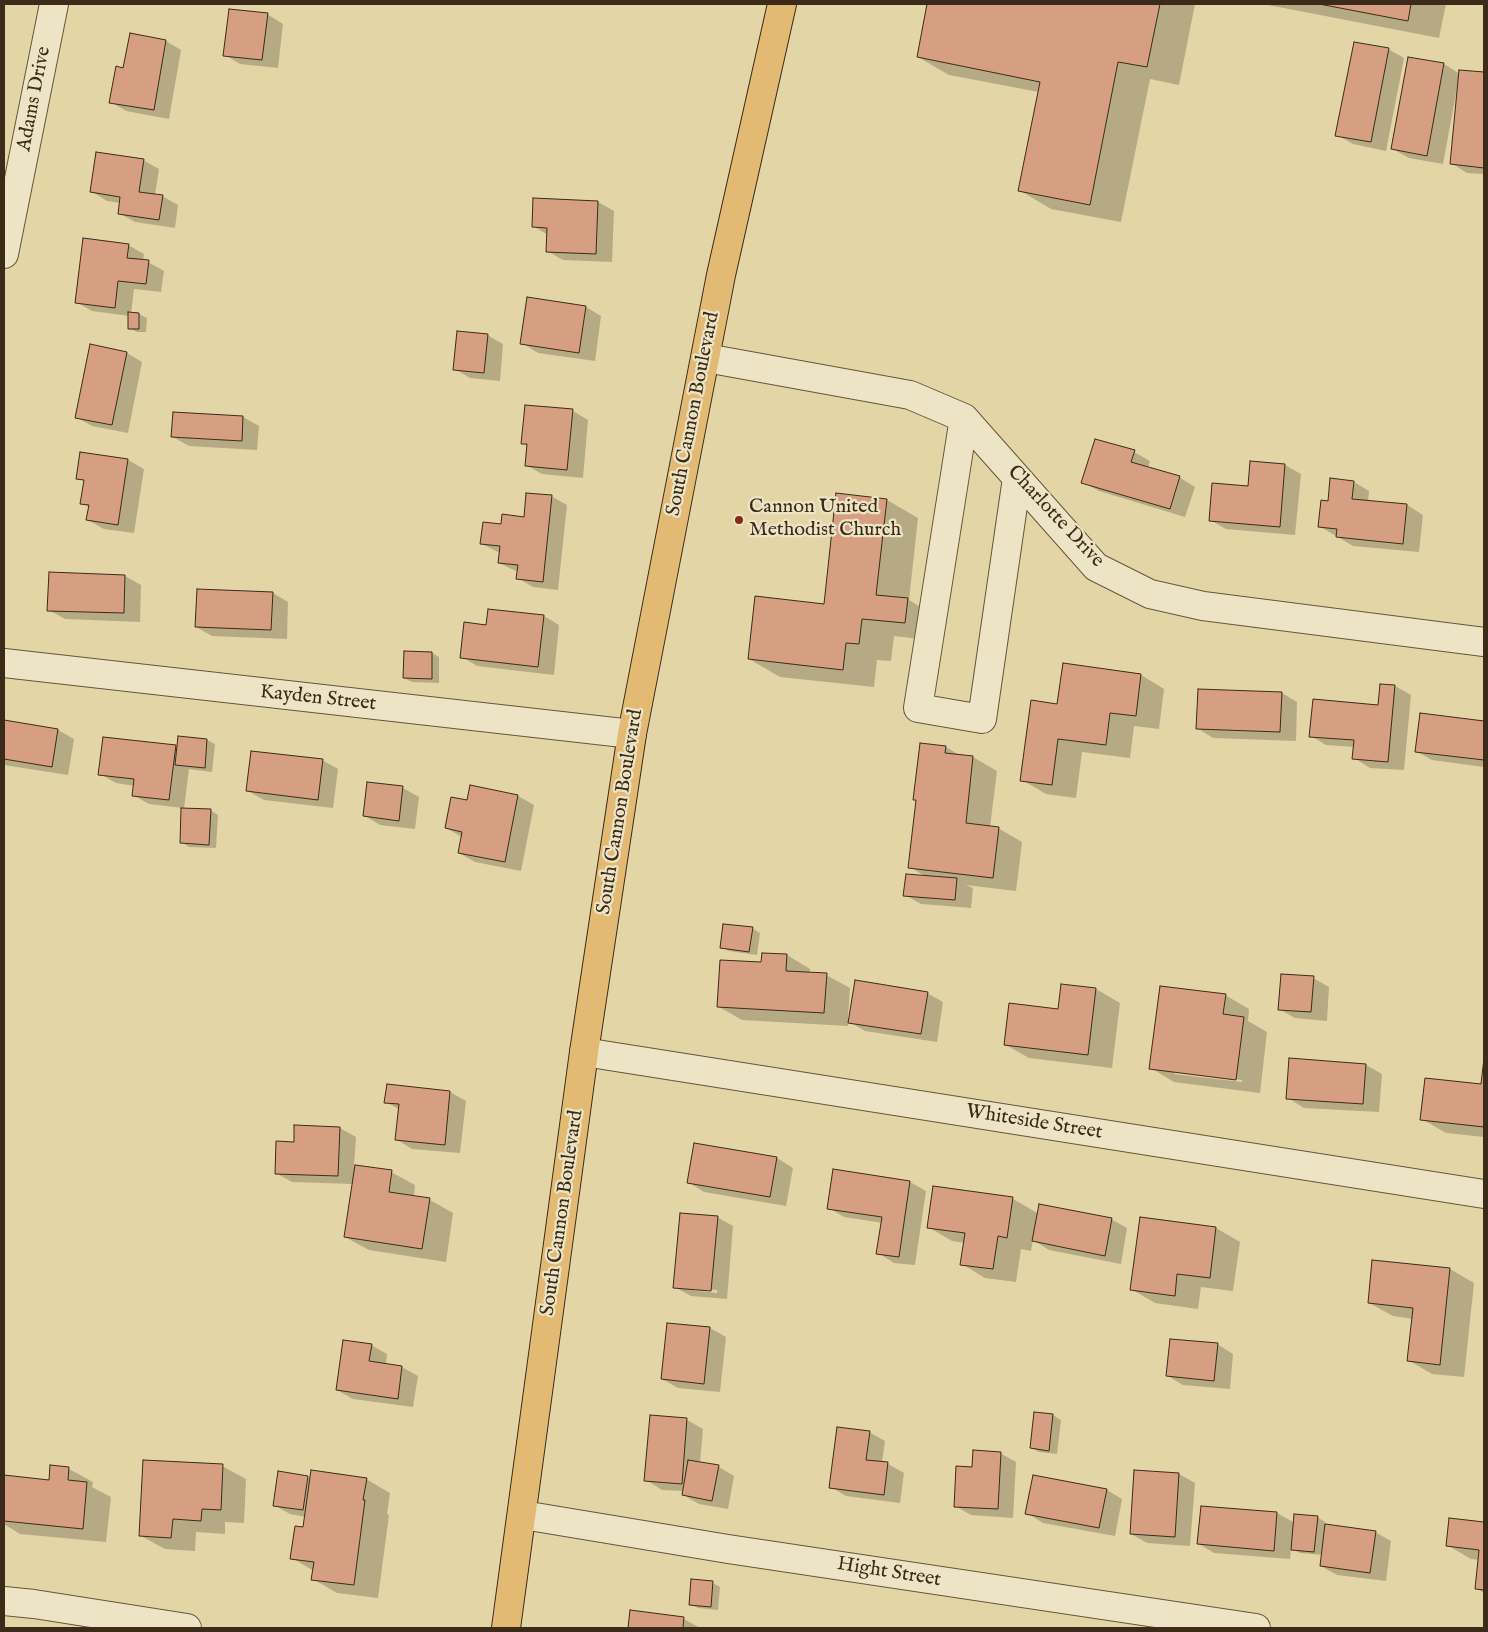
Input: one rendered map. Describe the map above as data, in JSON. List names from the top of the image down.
{
  "streets": {
    "highway": ["South Cannon Boulevard"],
    "street": [
      "Adams Drive",
      "Charlotte Drive",
      "Kayden Street",
      "Whiteside Street",
      "Hight Street"
    ]
  },
  "crossings": [
    ["South Cannon Boulevard", "Charlotte Drive"],
    ["South Cannon Boulevard", "Kayden Street"],
    ["South Cannon Boulevard", "Whiteside Street"],
    ["South Cannon Boulevard", "Hight Street"]
  ],
  "places": ["Cannon United Methodist Church"]
}
